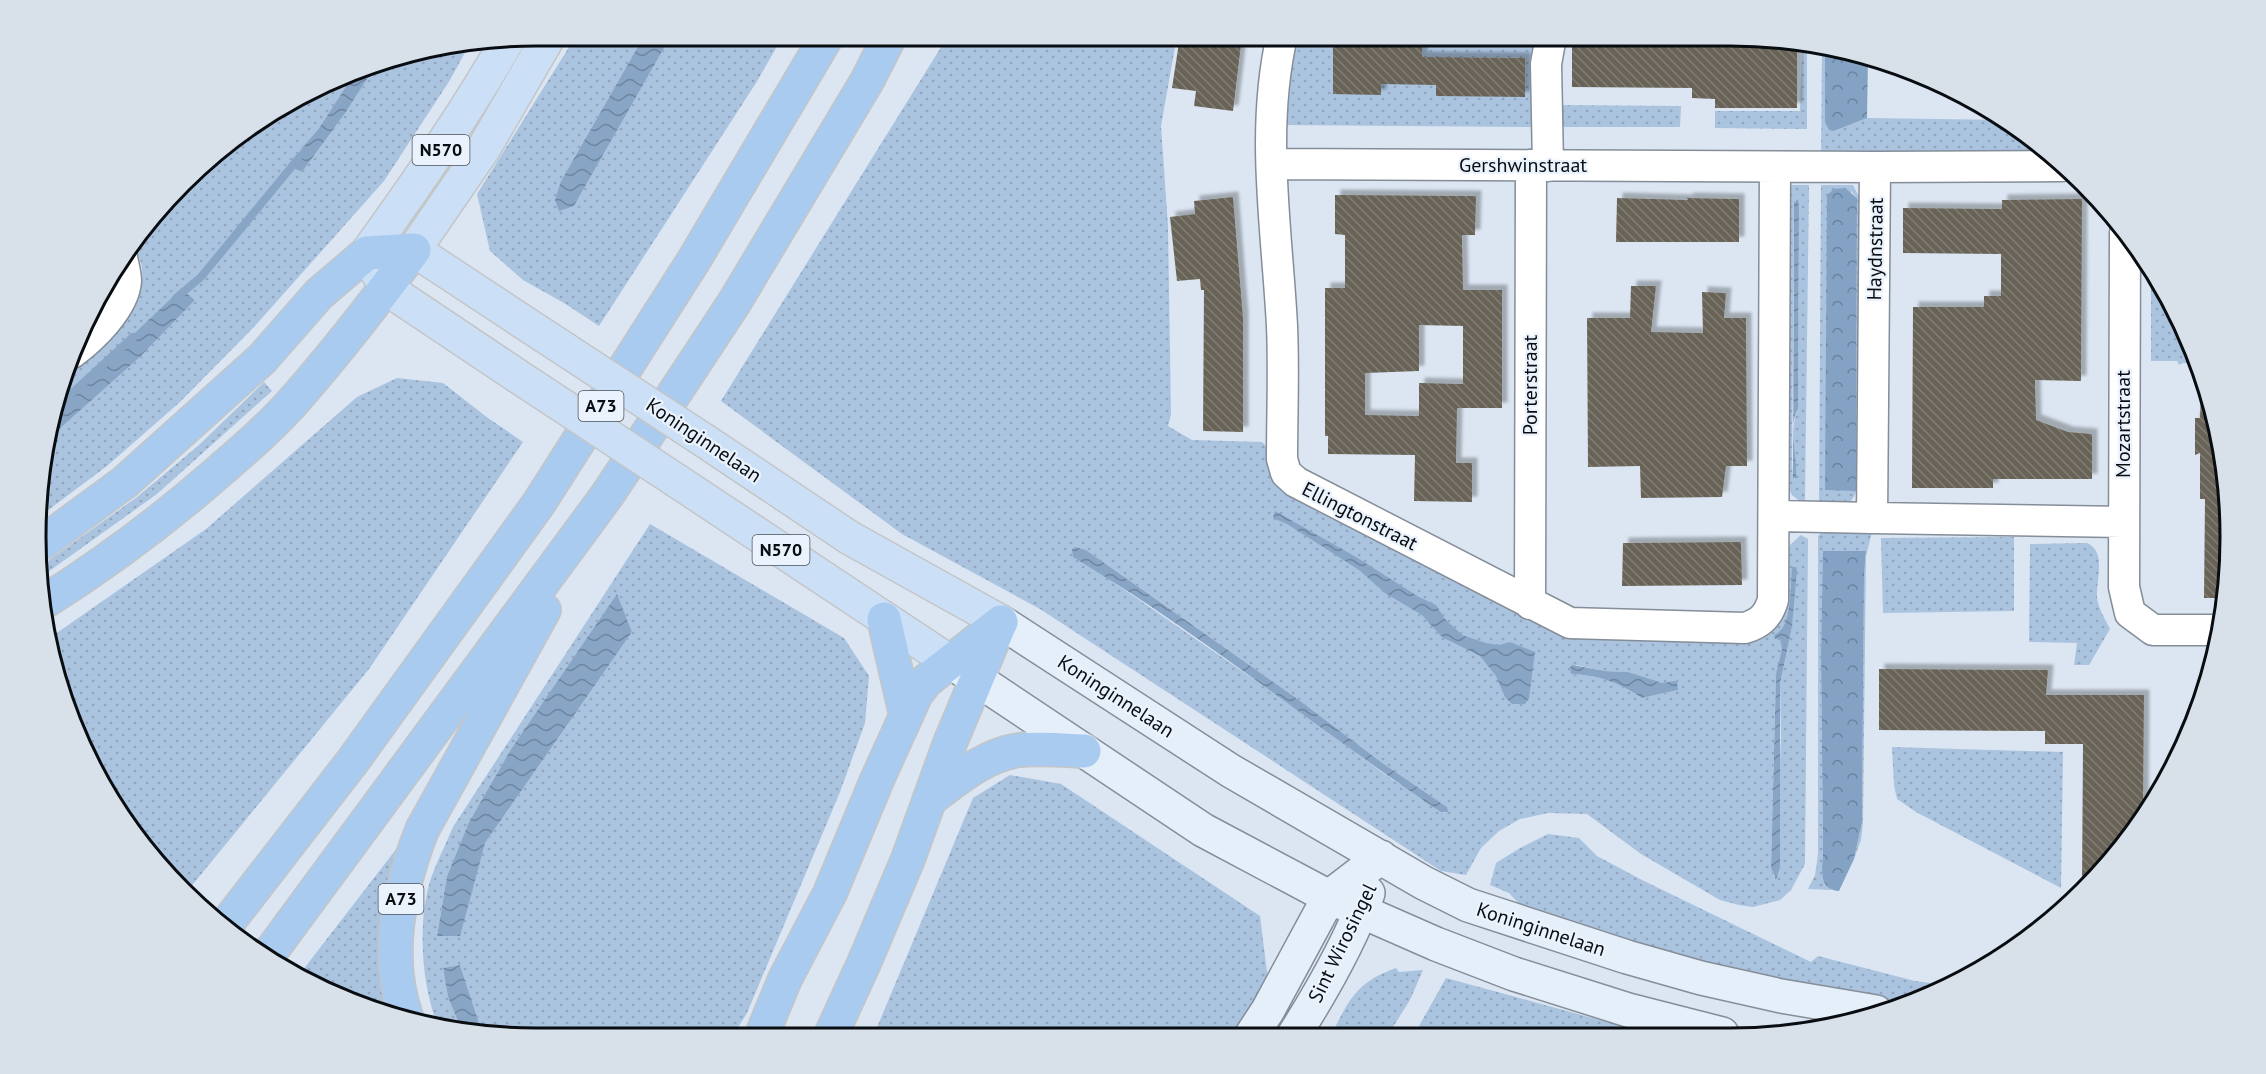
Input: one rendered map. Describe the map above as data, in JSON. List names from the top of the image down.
{
  "streets": {
    "highway": ["A73"],
    "main road": ["N570", "Koninginnelaan", "Sint Wirosingel"],
    "street": [
      "Gershwinstraat",
      "Haydnstraat",
      "Porterstraat",
      "Mozartstraat",
      "Ellingtonstraat"
    ]
  },
  "crossings": [
    ["N570", "Koninginnelaan"],
    ["N570", "Sint Wirosingel"],
    ["Gershwinstraat", "Haydnstraat"],
    ["Gershwinstraat", "Porterstraat"],
    ["Gershwinstraat", "Ellingtonstraat"],
    ["Porterstraat", "Ellingtonstraat"],
    ["Koninginnelaan", "Sint Wirosingel"]
  ]
}
